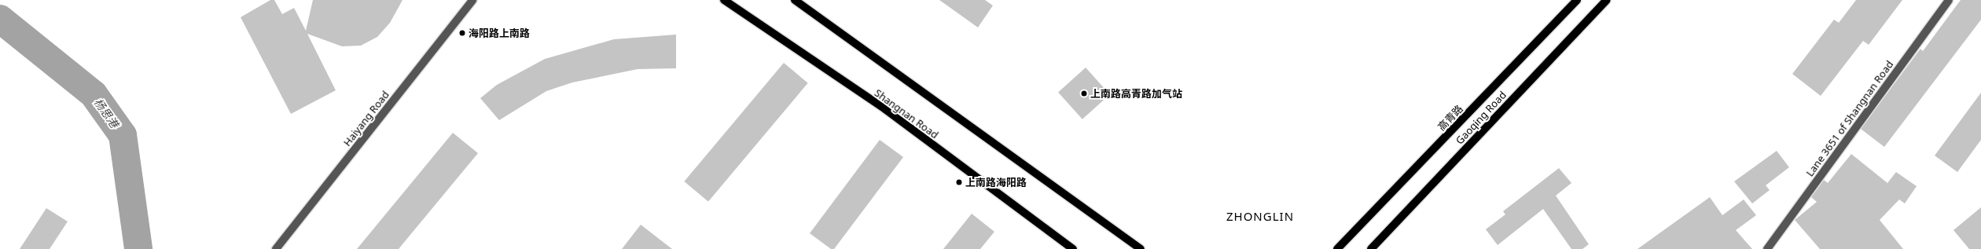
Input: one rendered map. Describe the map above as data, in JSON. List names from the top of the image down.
{
  "streets": {
    "main road": ["Shangnan Road", "高青路", "Gaoqing Road"],
    "street": ["Haiyang Road", "Lane 3651 of Shangnan Road"]
  },
  "districts": ["ZHONGLIN"],
  "water": ["杨思港"],
  "places": ["海阳路上南路", "上南路高青路加气站", "上南路海阳路"]
}
